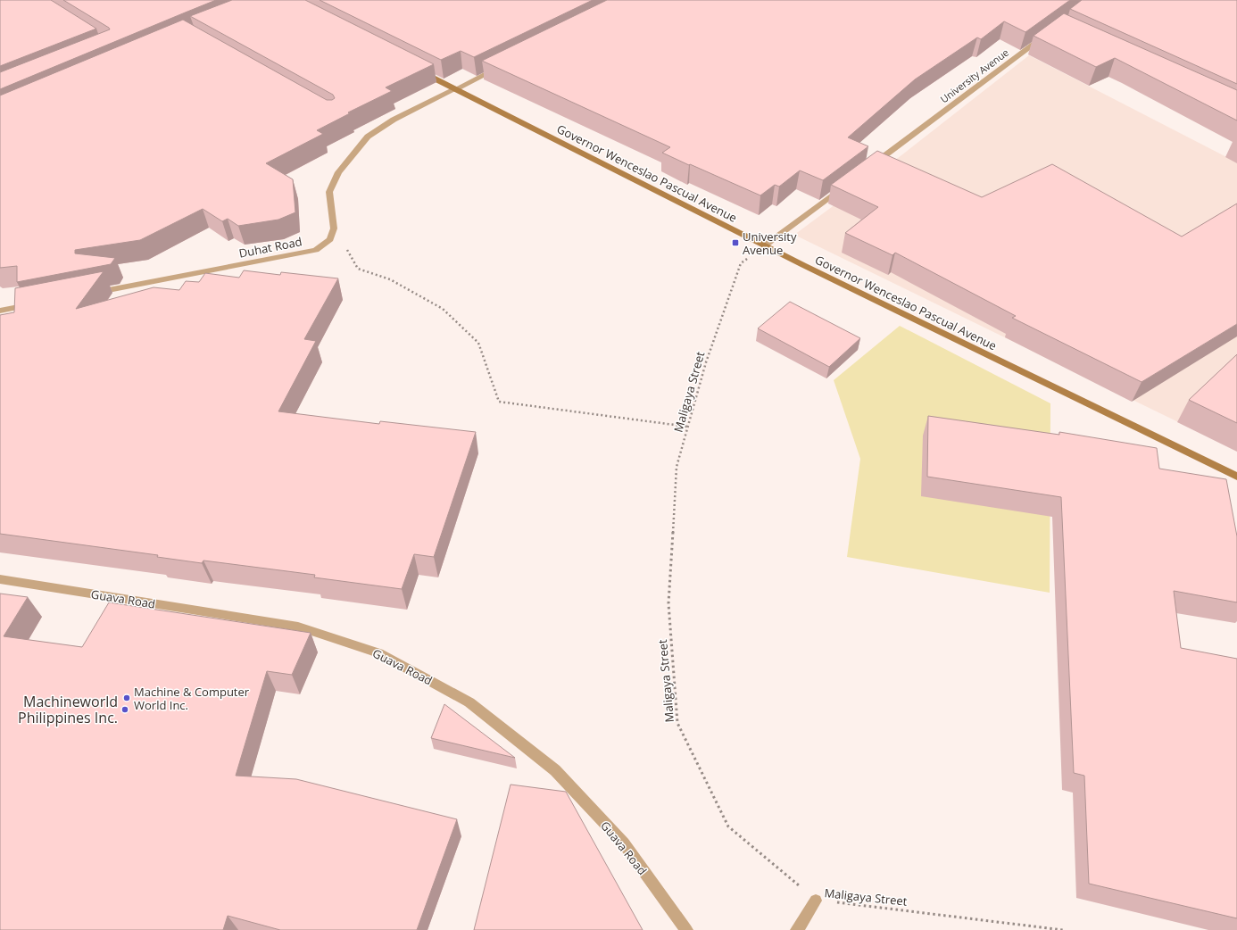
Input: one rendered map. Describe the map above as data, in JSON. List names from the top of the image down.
{
  "streets": {
    "main road": ["Governor Wenceslao Pascual Avenue"],
    "street": ["University Avenue", "Duhat Road", "Guava Road"],
    "path": ["Maligaya Street"]
  },
  "crossings": [
    ["Governor Wenceslao Pascual Avenue", "Maligaya Street"]
  ],
  "places": {
    "transit": ["University Avenue"],
    "other": ["Machine & Computer World Inc.", "Machineworld Philippines Inc."]
  }
}
